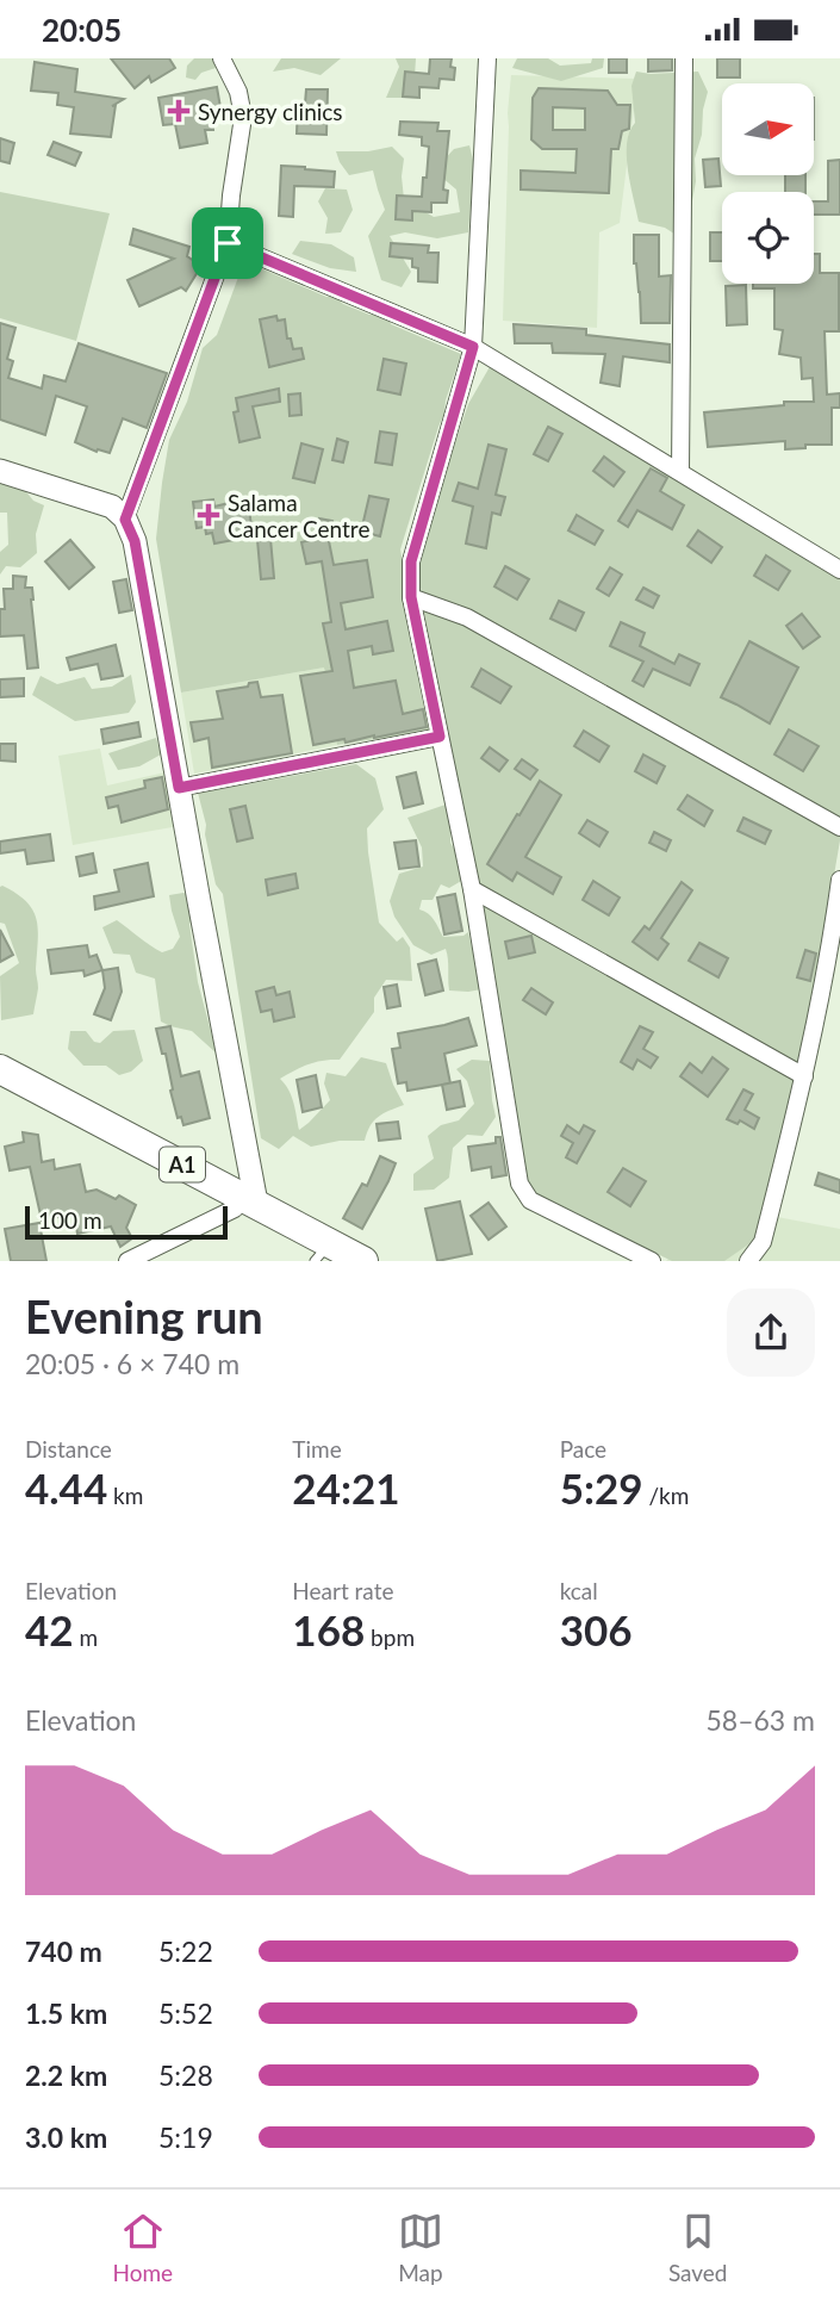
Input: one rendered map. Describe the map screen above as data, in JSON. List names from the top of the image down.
{
  "streets": {
    "highway": ["A1"]
  },
  "places": {
    "health": ["Synergy clinics", "Salama Cancer Centre"]
  },
  "scale_bar": "100 m",
  "north": "right",
  "page": {
    "status": "20:05",
    "scale": "100 m",
    "heading": ["Evening run", "20:05 · 6 × 740 m"],
    "stats": [
      ["Distance", "4.44 km"],
      ["Time", "24:21"],
      ["Pace", "5:29 /km"],
      ["Elevation", "42 m"],
      ["Heart rate", "168 bpm"],
      ["kcal", "306"]
    ],
    "chart": ["Elevation", "58–63 m"],
    "list": [
      {
        "name": "740 m",
        "note": "5:22"
      },
      {
        "name": "1.5 km",
        "note": "5:52"
      },
      {
        "name": "2.2 km",
        "note": "5:28"
      },
      {
        "name": "3.0 km",
        "note": "5:19"
      }
    ],
    "tabs": ["Home", "Map", "Saved"]
  }
}
